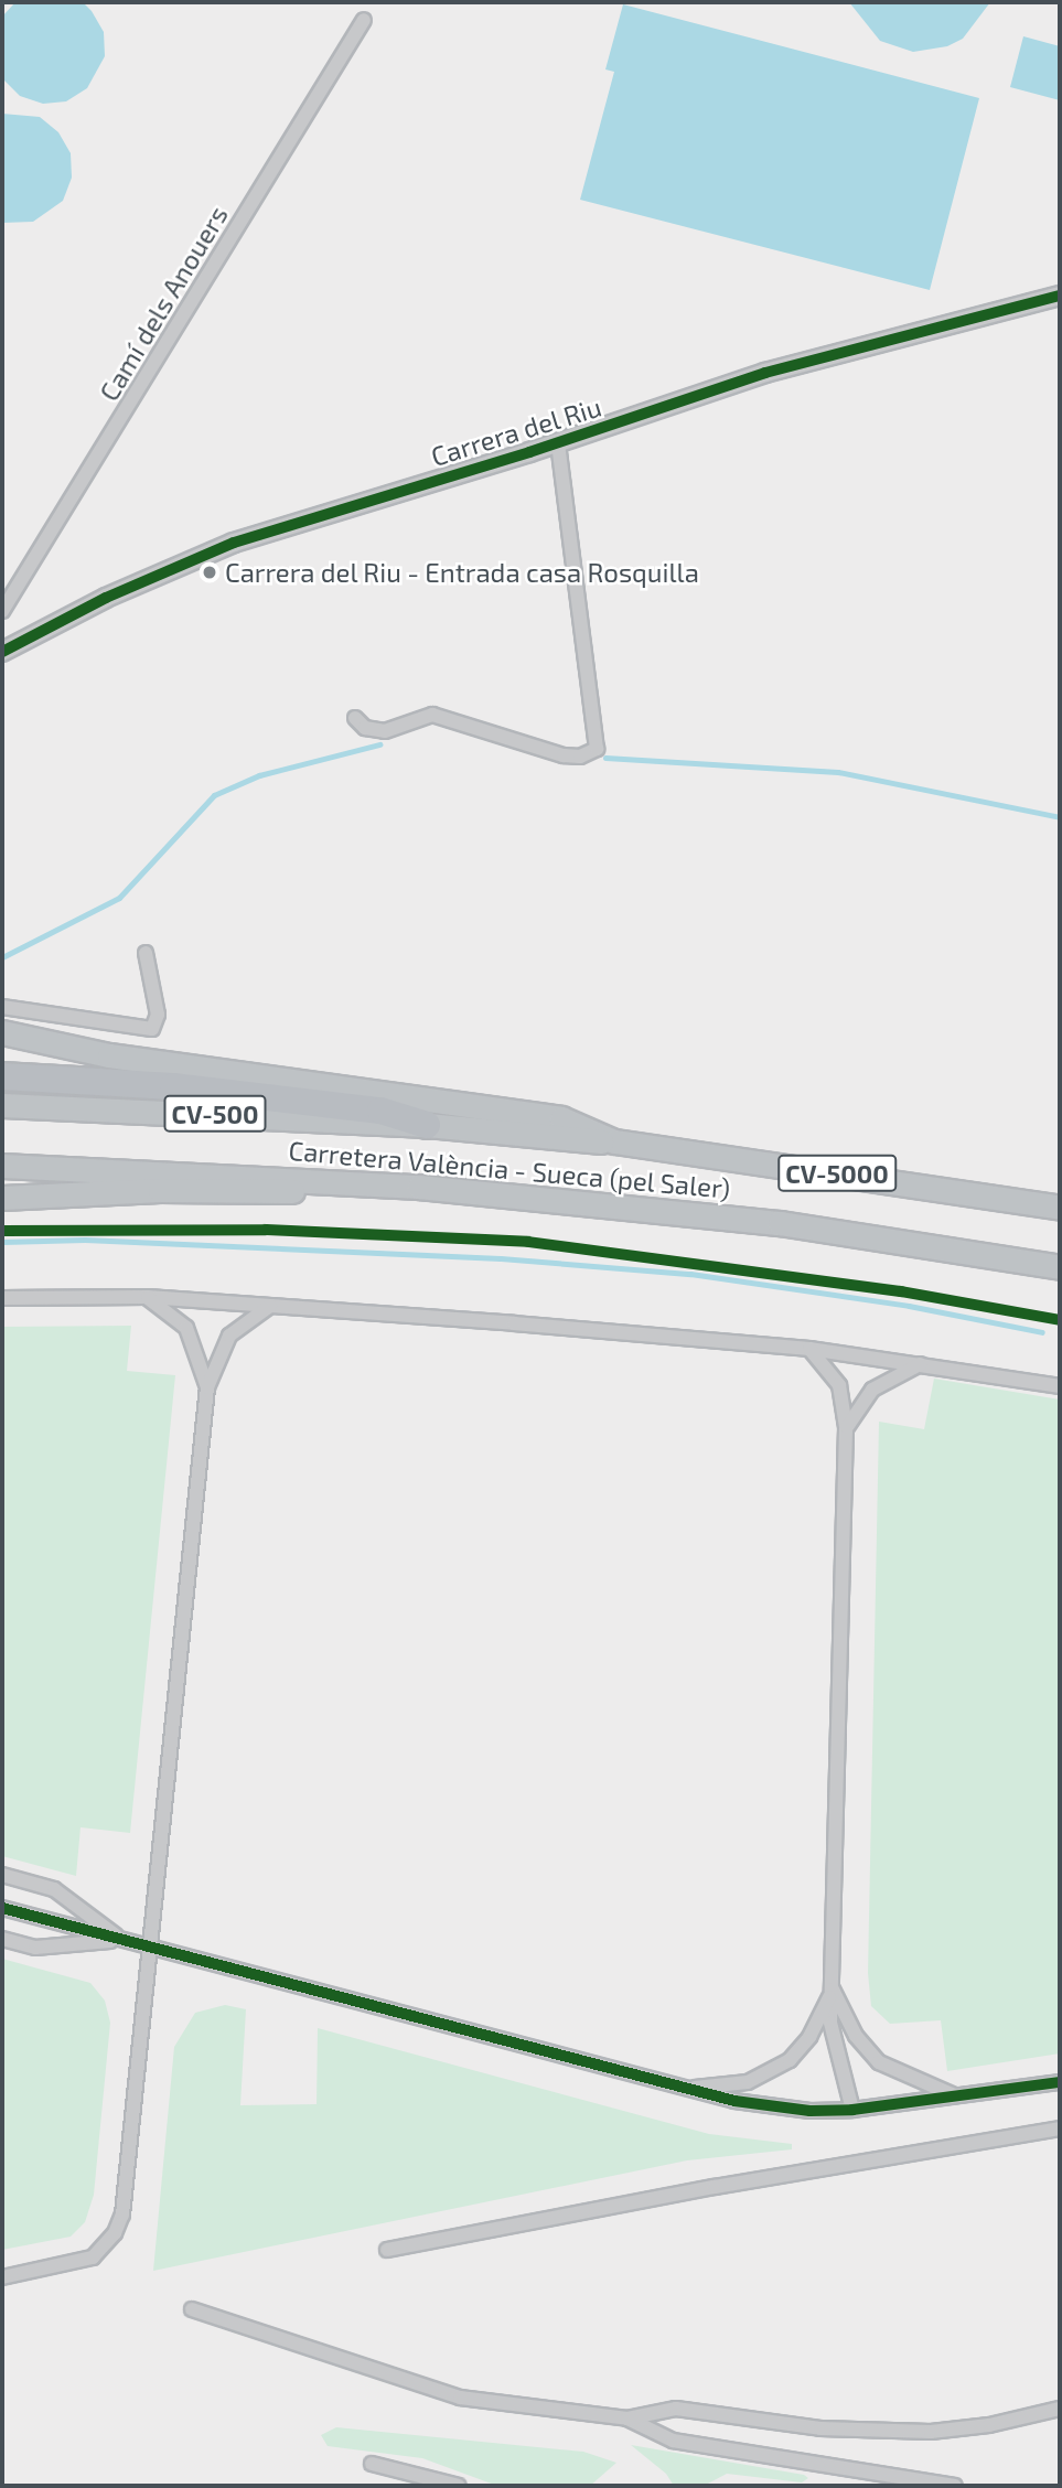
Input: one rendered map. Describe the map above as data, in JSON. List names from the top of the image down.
{
  "streets": {
    "highway": ["CV-500", "Carretera València - Sueca (pel Saler)", "CV-5000"],
    "street": ["Camí dels Anouers", "Carrera del Riu"]
  },
  "crossings": [
    ["Carretera València - Sueca (pel Saler)", "CV-5000"]
  ],
  "places": ["Carrera del Riu - Entrada casa Rosquilla"]
}
